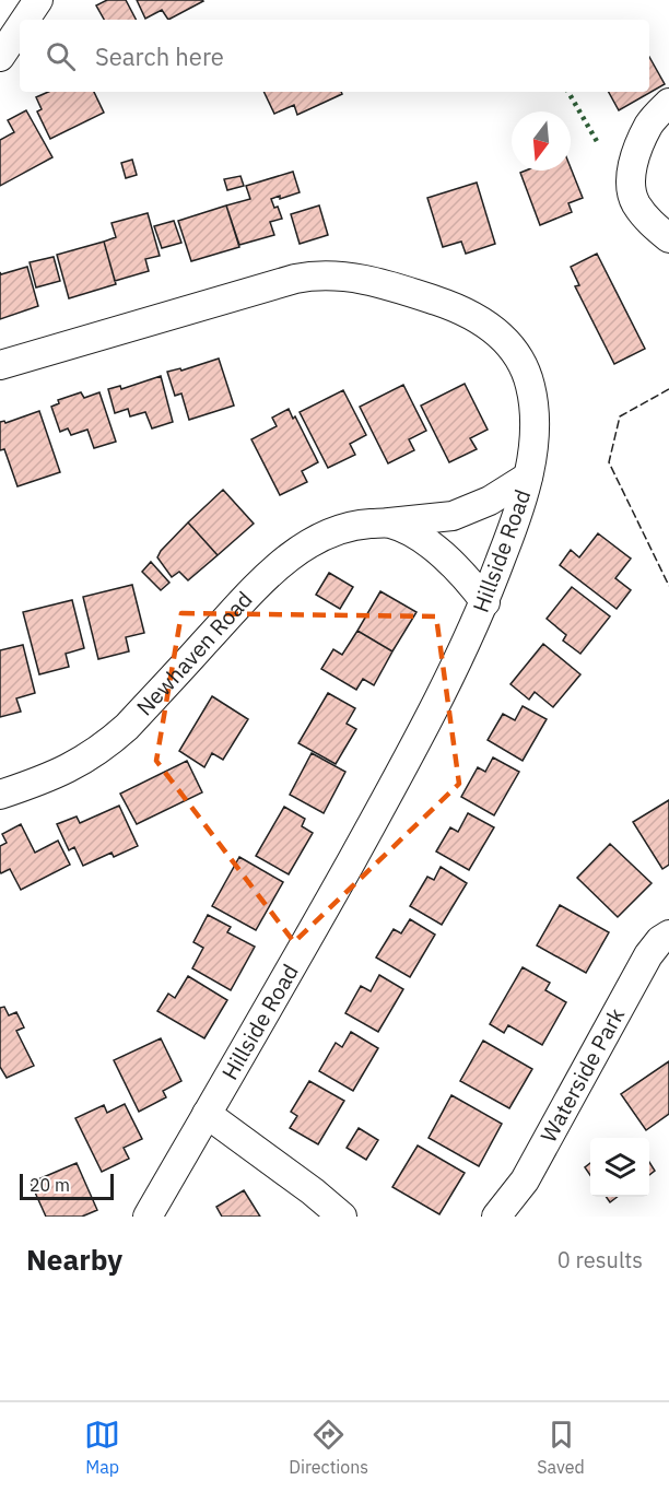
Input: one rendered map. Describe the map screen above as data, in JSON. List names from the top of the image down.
{
  "streets": {
    "street": ["Hillside Road", "Newhaven Road", "Waterside Park"]
  },
  "crossings": [
    ["Hillside Road", "Newhaven Road"]
  ],
  "scale_bar": "20 m",
  "north": "bottom",
  "page": {
    "search": "Search here",
    "scale": "20 m",
    "heading": ["Nearby", "0 results"],
    "nav": ["Map", "Directions", "Saved"]
  }
}
